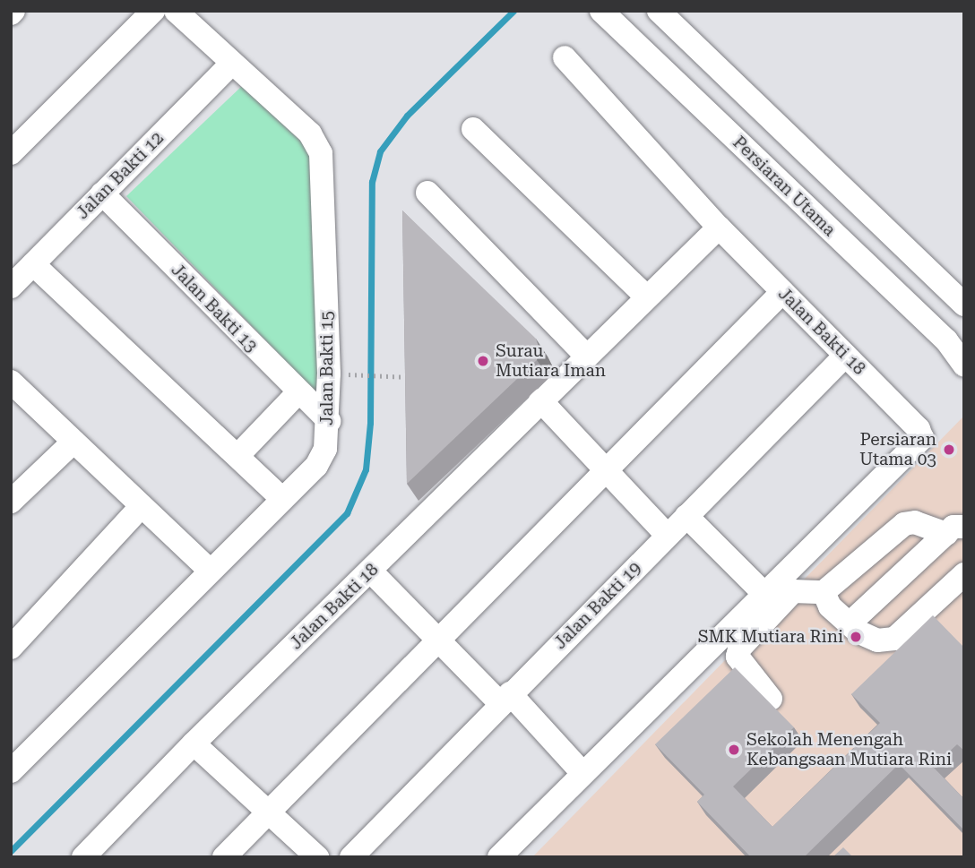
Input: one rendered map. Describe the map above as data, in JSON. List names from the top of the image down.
{
  "streets": {
    "street": [
      "Jalan Bakti 12",
      "Persiaran Utama",
      "Jalan Bakti 13",
      "Jalan Bakti 18",
      "Jalan Bakti 15",
      "Jalan Bakti 19"
    ]
  },
  "crossings": [
    ["Jalan Bakti 12", "Jalan Bakti 13"],
    ["Jalan Bakti 12", "Jalan Bakti 15"],
    ["Jalan Bakti 13", "Jalan Bakti 15"],
    ["Jalan Bakti 18", "Jalan Bakti 19"]
  ],
  "places": [
    "Surau Mutiara Iman",
    "Persiaran Utama 03",
    "SMK Mutiara Rini",
    "Sekolah Menengah Kebangsaan Mutiara Rini"
  ]
}
